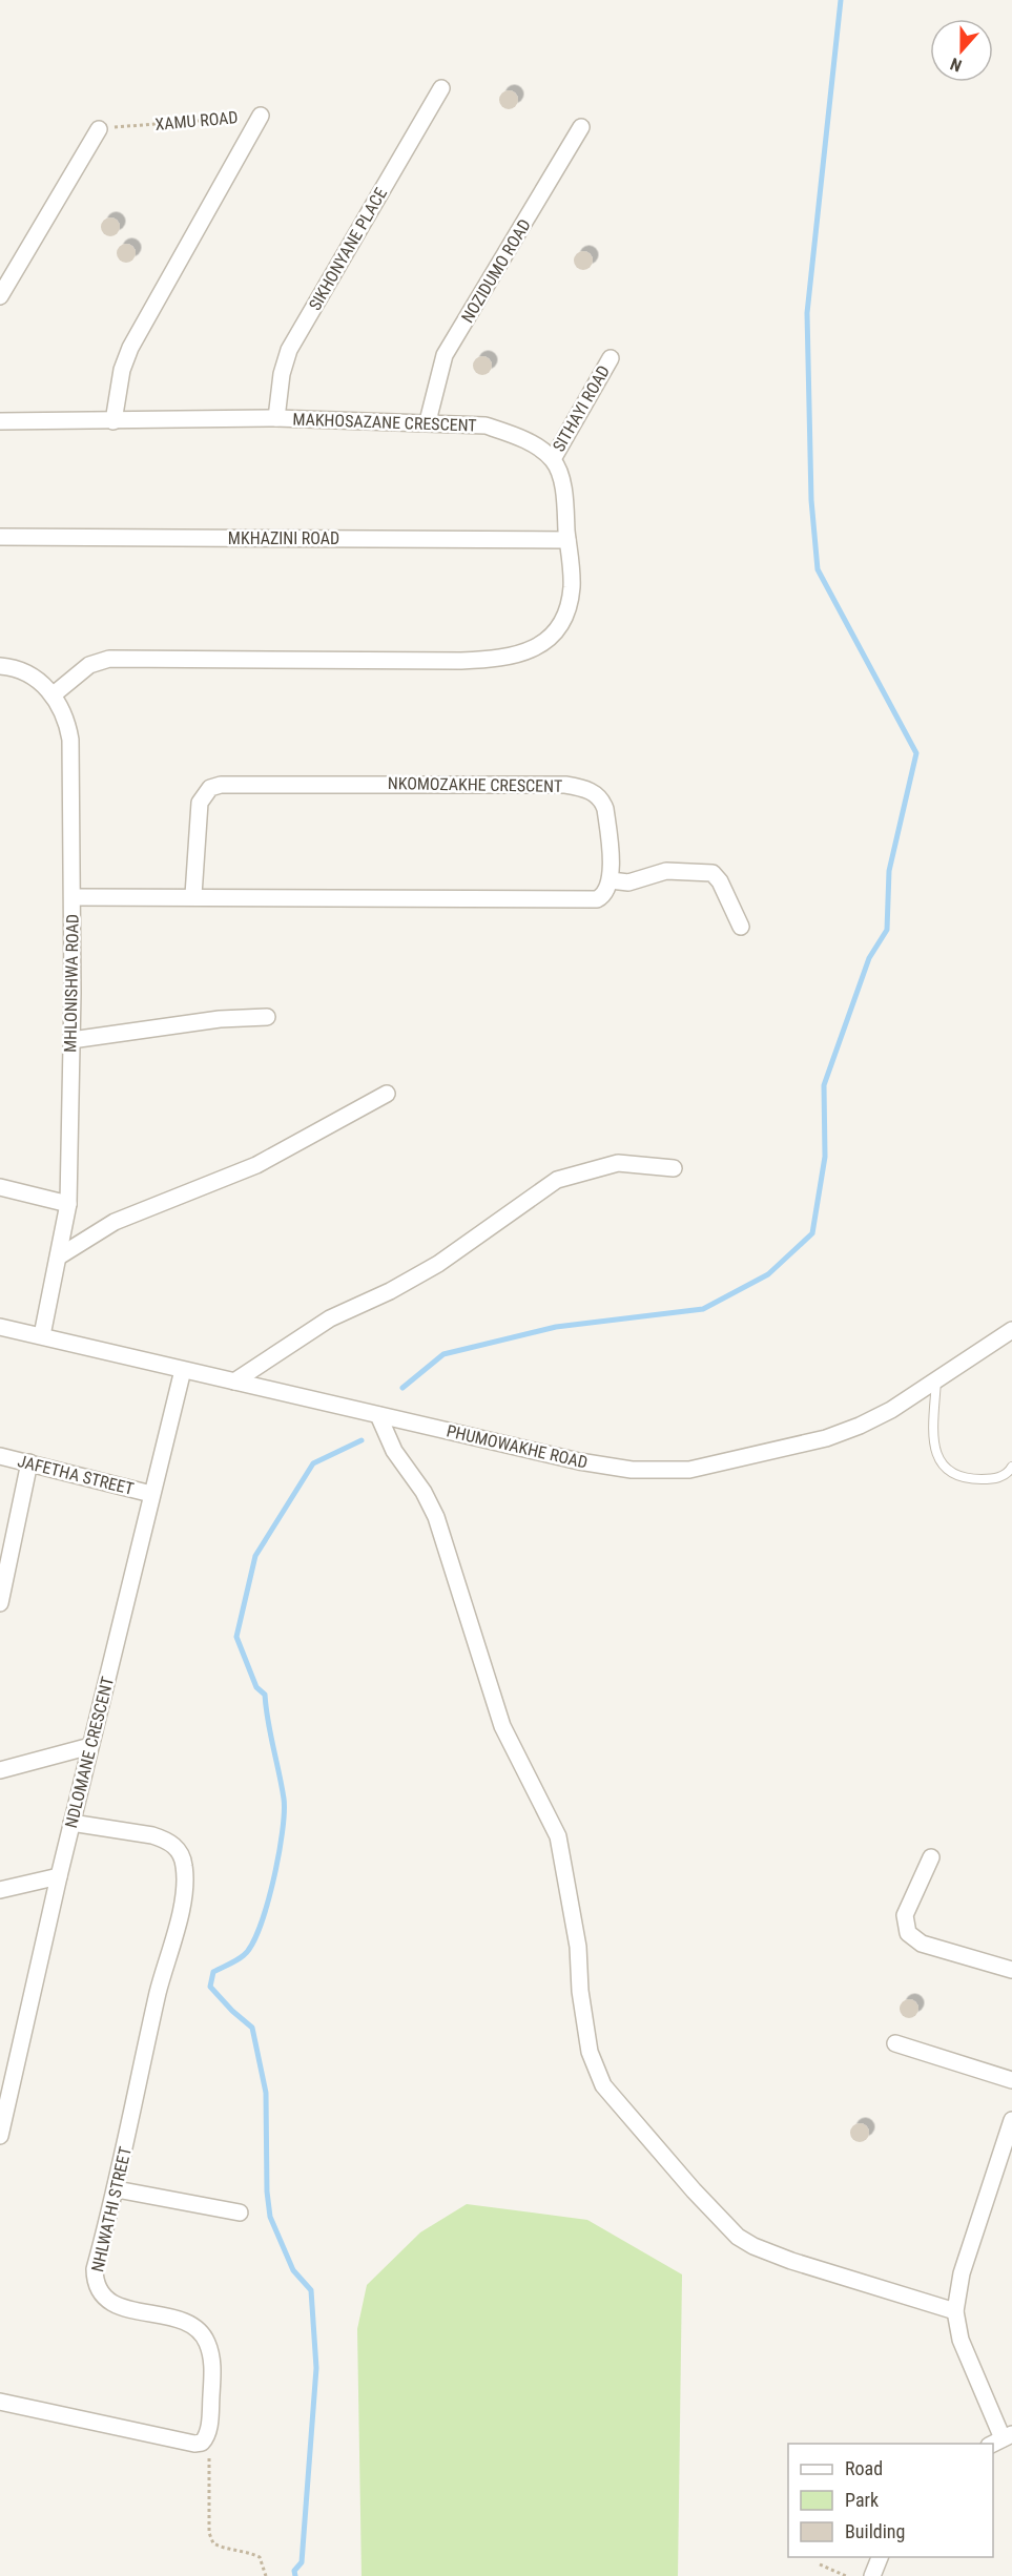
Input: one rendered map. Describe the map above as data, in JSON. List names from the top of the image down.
{
  "streets": {
    "street": [
      "XAMU ROAD",
      "SIKHONYANE PLACE",
      "NOZIDUMO ROAD",
      "SITHAYI ROAD",
      "MAKHOSAZANE CRESCENT",
      "MKHAZINI ROAD",
      "NKOMOZAKHE CRESCENT",
      "MHLONISHWA ROAD",
      "PHUMOWAKHE ROAD",
      "JAFETHA STREET",
      "NDLOMANE CRESCENT",
      "NHLWATHI STREET"
    ]
  },
  "crossings": [
    ["XAMU ROAD", "MAKHOSAZANE CRESCENT"],
    ["SIKHONYANE PLACE", "MAKHOSAZANE CRESCENT"],
    ["NOZIDUMO ROAD", "MAKHOSAZANE CRESCENT"],
    ["SITHAYI ROAD", "MAKHOSAZANE CRESCENT"],
    ["MHLONISHWA ROAD", "PHUMOWAKHE ROAD"],
    ["PHUMOWAKHE ROAD", "NDLOMANE CRESCENT"],
    ["JAFETHA STREET", "NDLOMANE CRESCENT"],
    ["NDLOMANE CRESCENT", "NHLWATHI STREET"]
  ],
  "legend": ["Road", "Park", "Building"],
  "north": "bottom"
}
